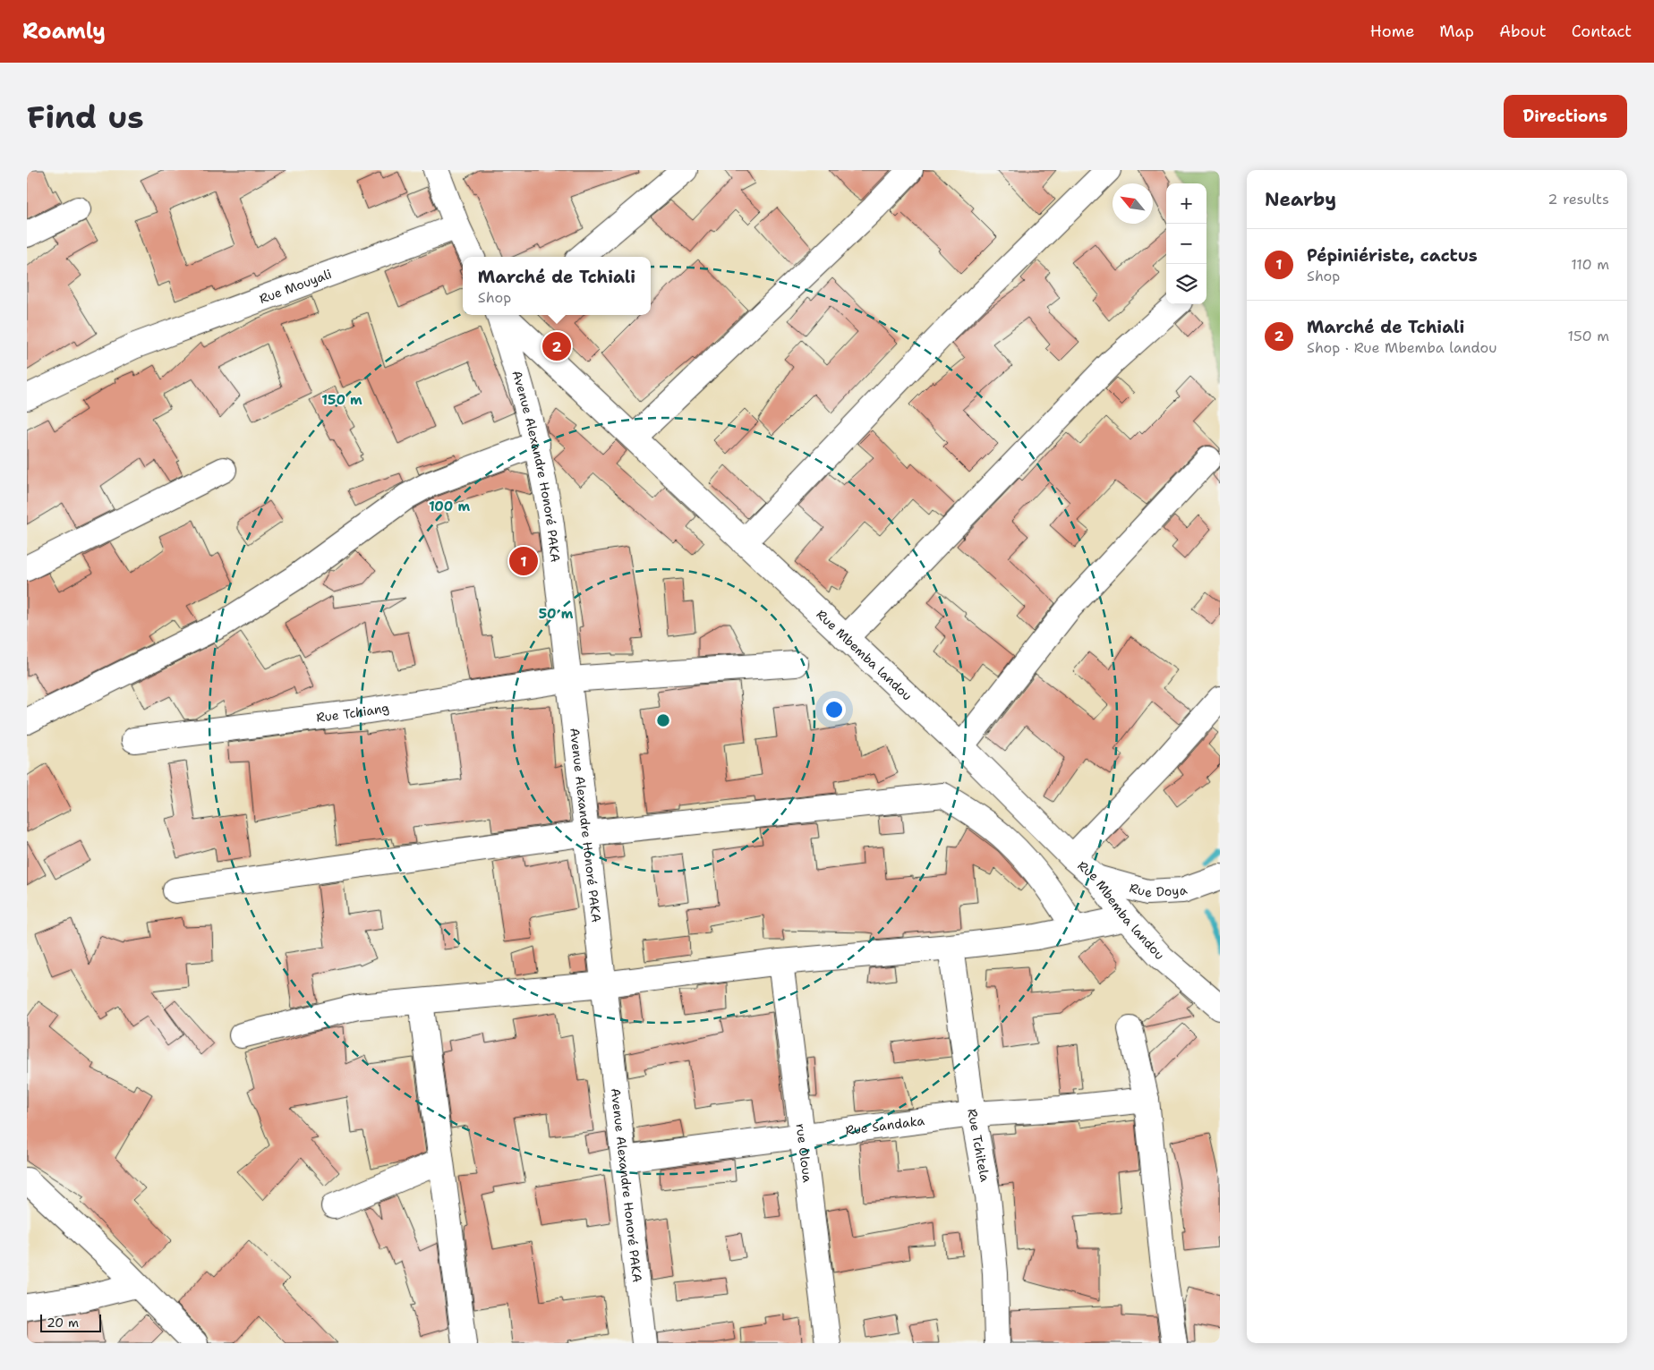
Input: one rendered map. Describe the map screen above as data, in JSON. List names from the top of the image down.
{
  "streets": {
    "street": [
      "Rue Mouyali",
      "Avenue Alexandre Honoré PAKA",
      "Rue Mbemba landou",
      "Rue Tchiang",
      "Rue Doya",
      "Rue Sandaka",
      "Rue Tchitela",
      "rue Oloua"
    ]
  },
  "crossings": [
    ["Avenue Alexandre Honoré PAKA", "Rue Tchiang"],
    ["Avenue Alexandre Honoré PAKA", "Rue Sandaka"],
    ["Rue Mbemba landou", "Rue Doya"],
    ["Rue Sandaka", "Rue Tchitela"],
    ["Rue Sandaka", "rue Oloua"]
  ],
  "scale_bar": "20 m",
  "north": "top left",
  "page": {
    "header": "Roamly",
    "nav": [
      "Home",
      "Map",
      "About",
      "Contact"
    ],
    "buttons": "Directions",
    "title": "Find us",
    "heading": ["Nearby", "2 results"],
    "map_buttons": ["+", "−"],
    "list": [
      {
        "mark": "1",
        "name": "Pépiniériste, cactus",
        "note": "Shop",
        "value": "110 m"
      },
      {
        "mark": "2",
        "name": "Marché de Tchiali",
        "note": "Shop · Rue Mbemba landou",
        "value": "150 m"
      }
    ],
    "popup": ["Marché de Tchiali", "Shop"],
    "pins": ["2", "1"],
    "scale": "20 m"
  },
  "rings": ["150 m", "100 m", "50 m"]
}
